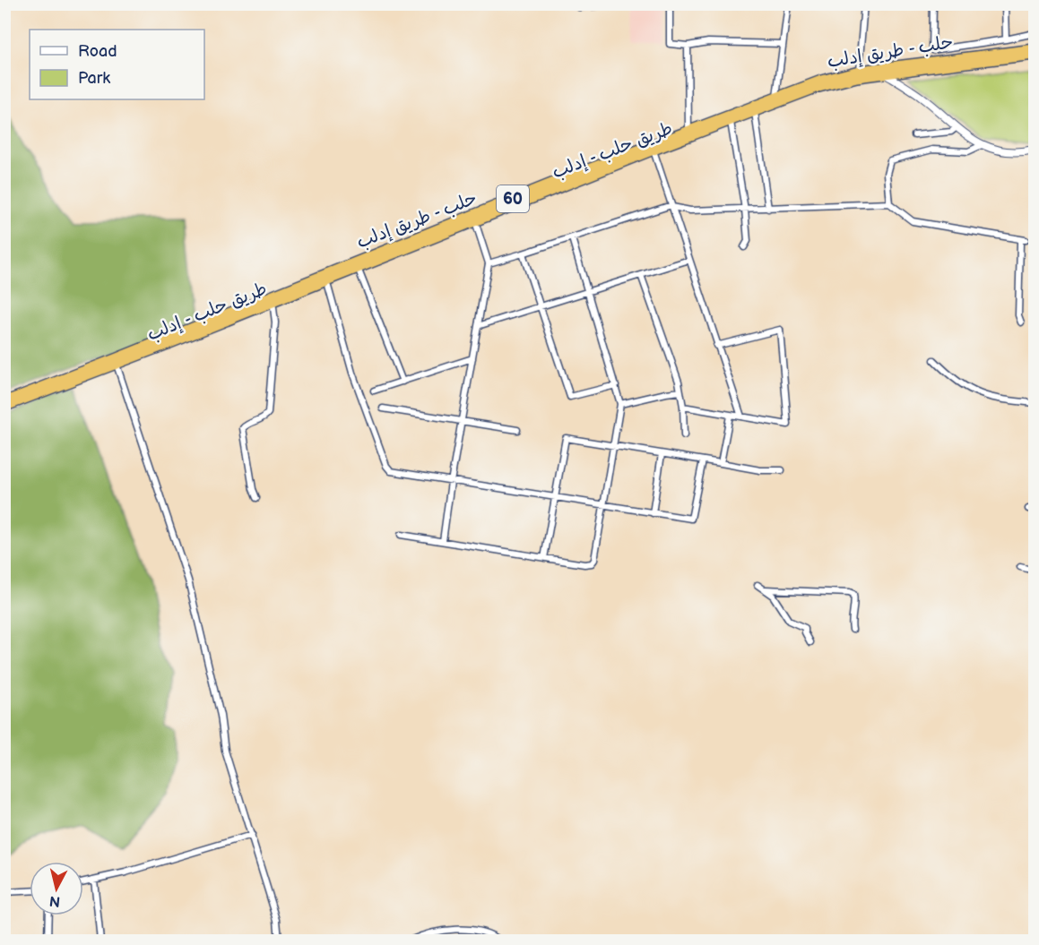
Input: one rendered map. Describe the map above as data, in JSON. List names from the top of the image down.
{
  "streets": {
    "highway": ["حلب - طريق إدلب", "طريق حلب - إدلب", "60"]
  },
  "crossings": [
    ["حلب - طريق إدلب", "طريق حلب - إدلب"],
    ["طريق حلب - إدلب", "60"]
  ],
  "legend": ["Road", "Park"],
  "north": "bottom"
}
